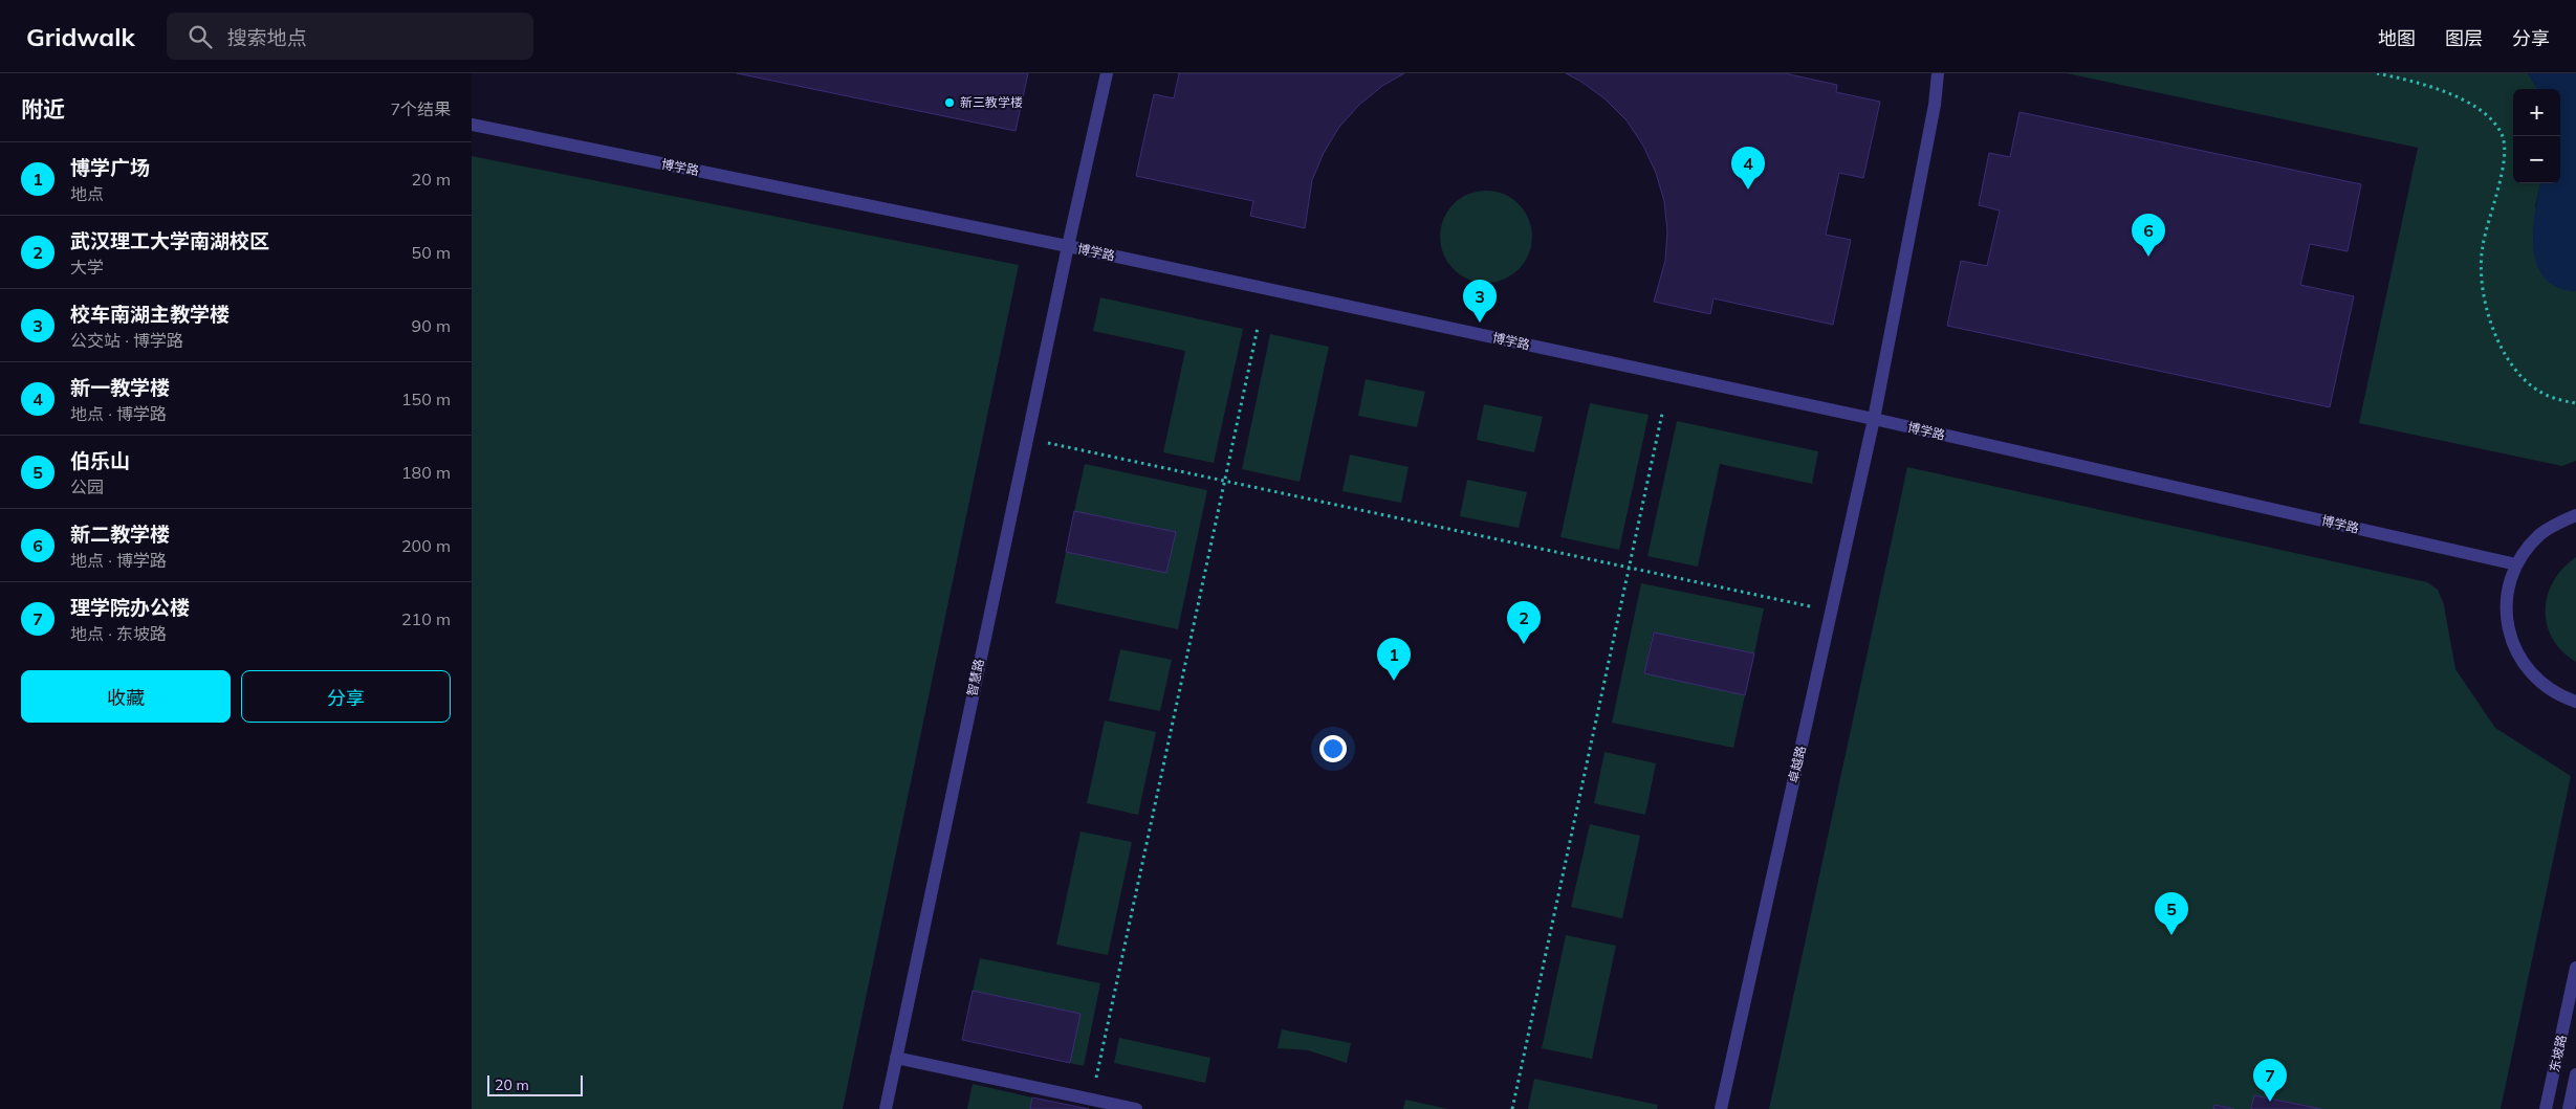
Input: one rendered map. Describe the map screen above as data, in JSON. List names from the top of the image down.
{
  "streets": {
    "street": [
      "博学路",
      "智慧路",
      "卓越路",
      "东坡路"
    ]
  },
  "crossings": [
    ["博学路", "智慧路"],
    ["博学路", "卓越路"]
  ],
  "places": ["新三教学楼"],
  "scale_bar": "20 m",
  "page": {
    "header": "Gridwalk",
    "search": "搜索地点",
    "nav": ["地图", "图层", "分享"],
    "heading": ["附近", "7个结果"],
    "map_buttons": ["+", "−"],
    "list": [
      {
        "mark": "1",
        "name": "博学广场",
        "note": "地点",
        "value": "20 m"
      },
      {
        "mark": "2",
        "name": "武汉理工大学南湖校区",
        "note": "大学",
        "value": "50 m"
      },
      {
        "mark": "3",
        "name": "校车南湖主教学楼",
        "note": "公交站 · 博学路",
        "value": "90 m"
      },
      {
        "mark": "4",
        "name": "新一教学楼",
        "note": "地点 · 博学路",
        "value": "150 m"
      },
      {
        "mark": "5",
        "name": "伯乐山",
        "note": "公园",
        "value": "180 m"
      },
      {
        "mark": "6",
        "name": "新二教学楼",
        "note": "地点 · 博学路",
        "value": "200 m"
      },
      {
        "mark": "7",
        "name": "理学院办公楼",
        "note": "地点 · 东坡路",
        "value": "210 m"
      }
    ],
    "pins": [
      "4",
      "6",
      "3",
      "2",
      "1",
      "5",
      "7"
    ],
    "buttons": ["收藏", "分享"],
    "scale": "20 m"
  }
}
